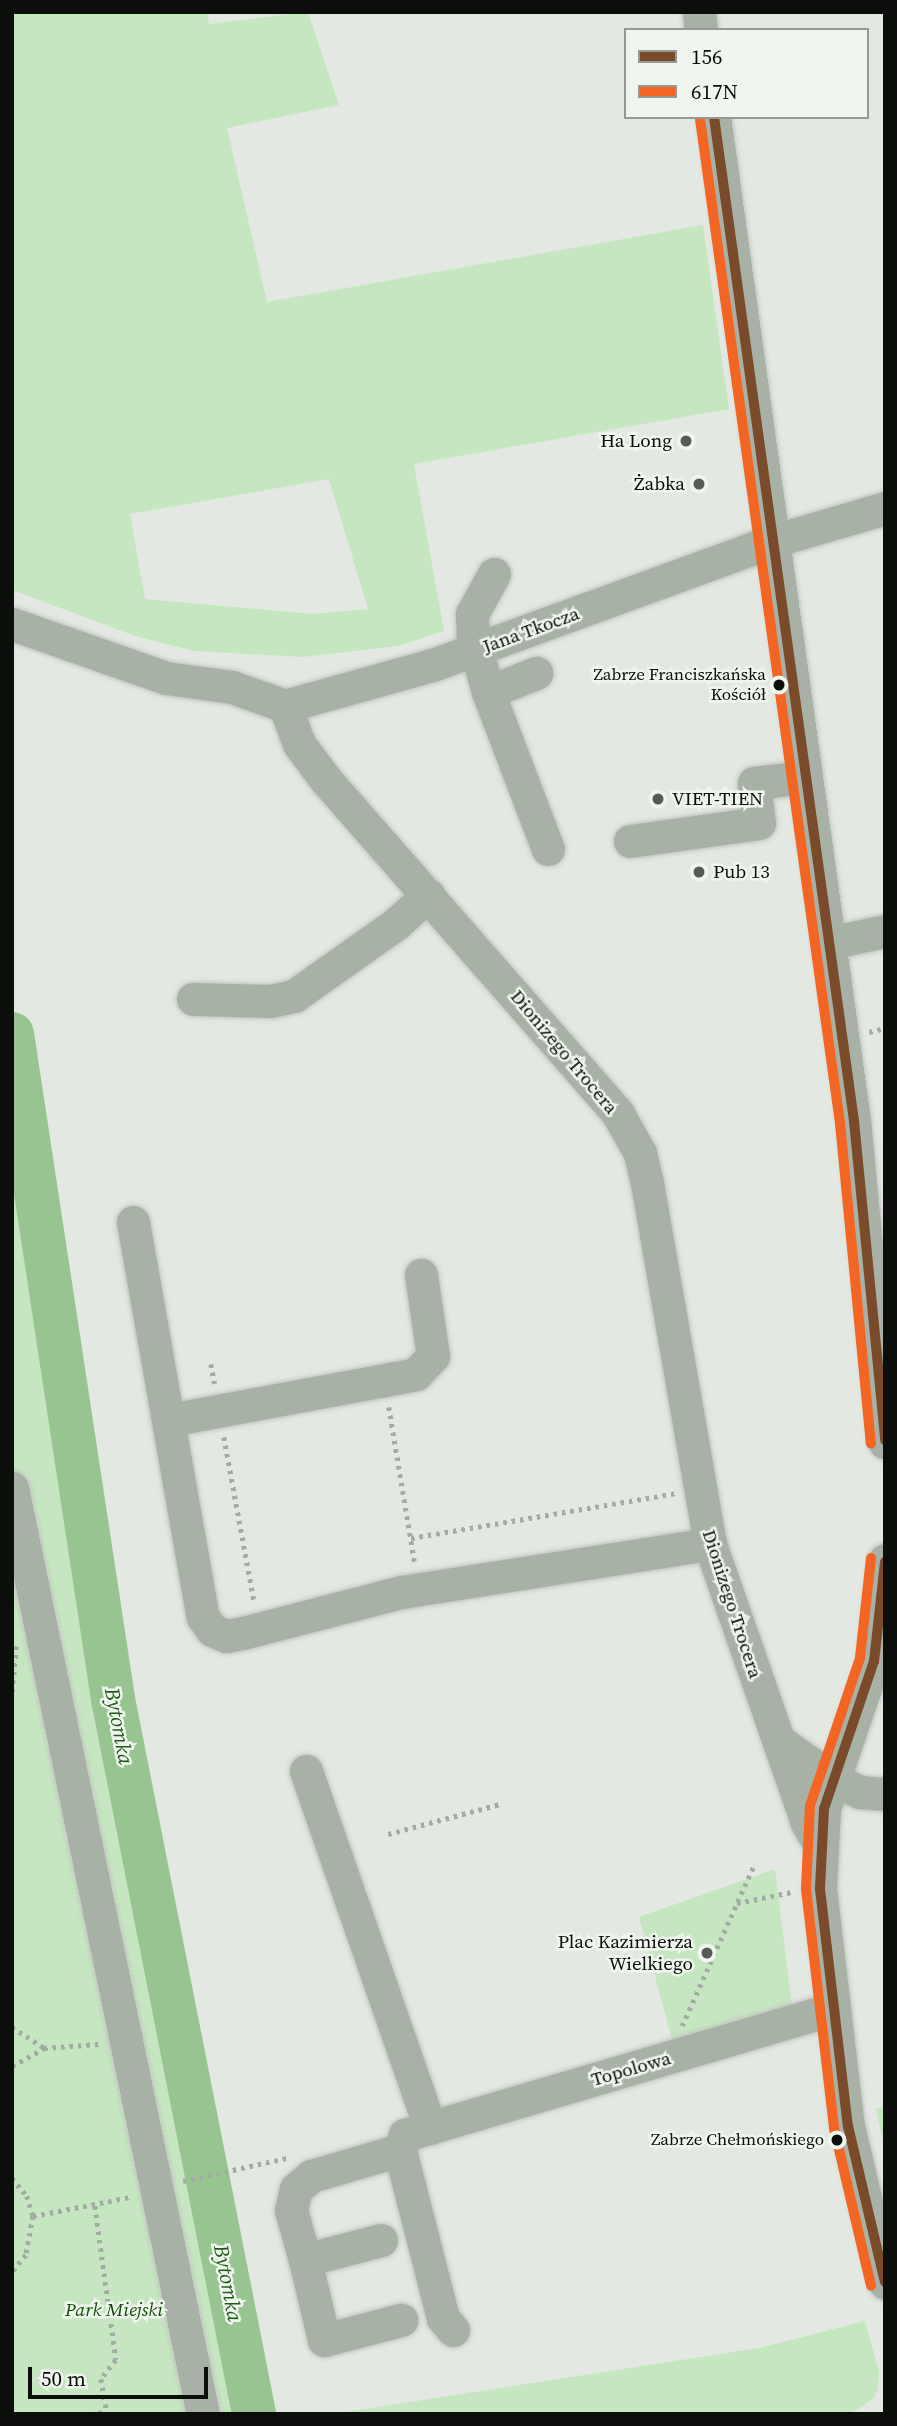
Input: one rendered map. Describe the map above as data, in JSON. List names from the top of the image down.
{
  "streets": {
    "street": ["Jana Tkocza", "Dionizego Trocera", "Topolowa"]
  },
  "crossings": [
    ["Jana Tkocza", "Dionizego Trocera"]
  ],
  "water": ["Bytomka"],
  "parks": ["Park Miejski"],
  "places": [
    "Ha Long",
    "Żabka",
    "Zabrze Franciszkańska Kościół",
    "VIET-TIEN",
    "Pub 13",
    "Plac Kazimierza Wielkiego",
    "Zabrze Chełmońskiego"
  ],
  "lines": ["transit line 156", "transit line 617N"],
  "legend": ["156", "617N"],
  "scale_bar": "50 m"
}
